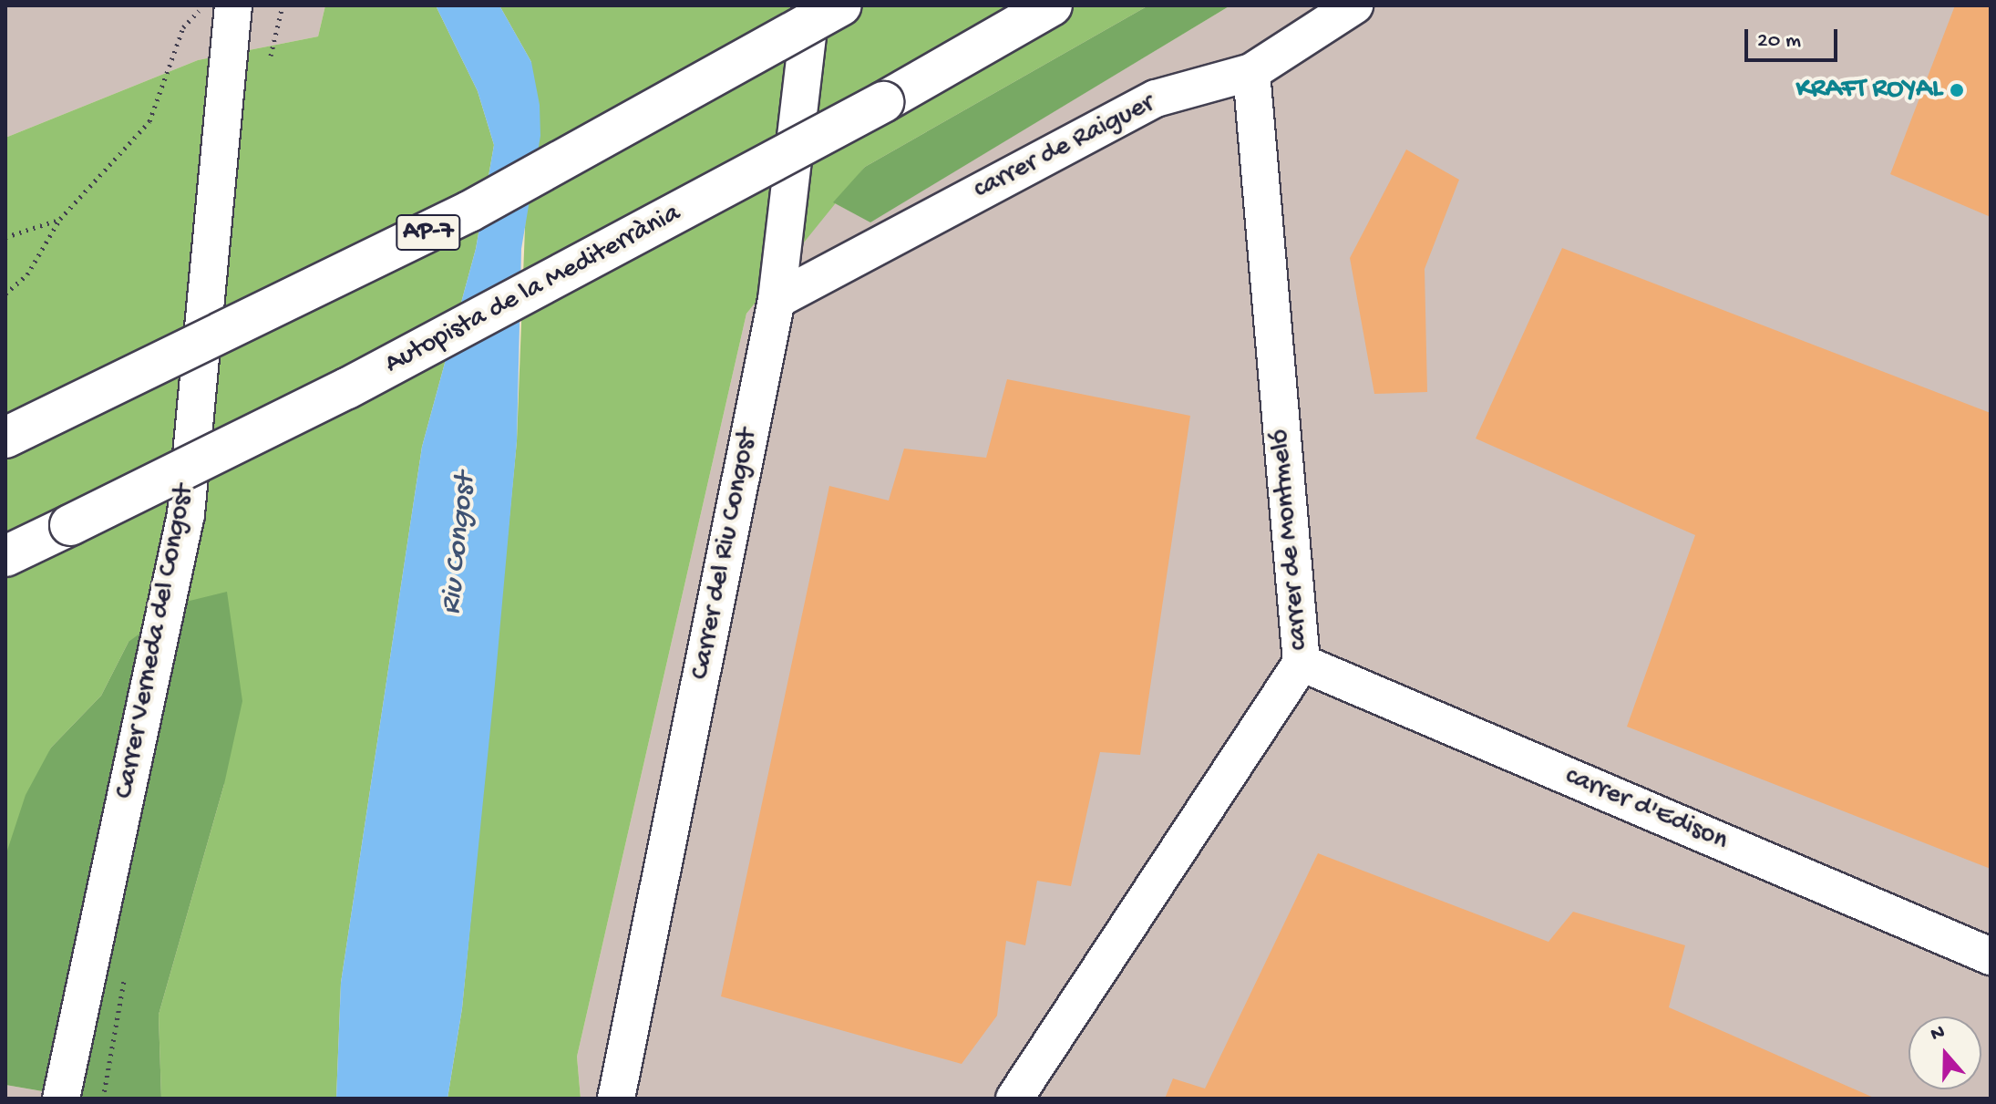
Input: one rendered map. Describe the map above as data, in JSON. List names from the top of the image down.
{
  "streets": {
    "highway": ["AP-7", "Autopista de la Mediterrània"],
    "street": [
      "carrer de Raiguer",
      "carrer de Montmeló",
      "Carrer del Riu Congost",
      "Carrer Verneda del Congost",
      "carrer d'Edison"
    ]
  },
  "crossings": [
    ["carrer de Raiguer", "carrer de Montmeló"],
    ["carrer de Raiguer", "Carrer del Riu Congost"],
    ["carrer de Montmeló", "carrer d'Edison"]
  ],
  "water": ["Riu Congost"],
  "places": ["KRAFT ROYAL"],
  "scale_bar": "20 m",
  "north": "top"
}
